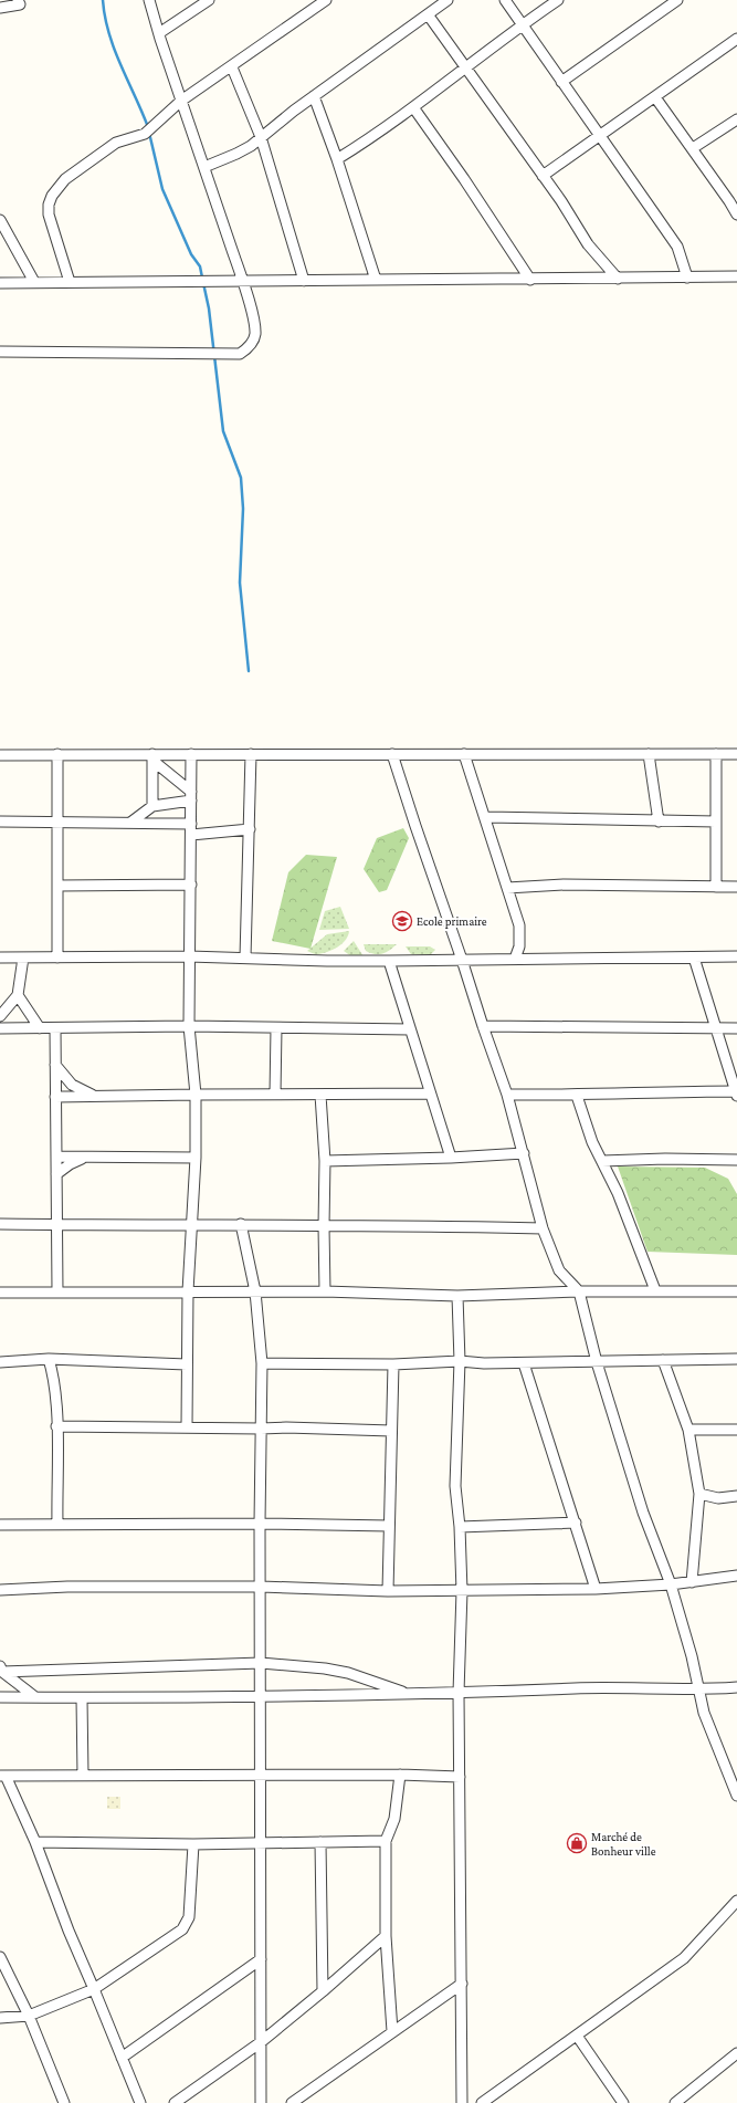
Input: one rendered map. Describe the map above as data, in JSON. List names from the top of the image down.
{
  "places": {
    "school or university": ["Ecole primaire"],
    "shop": ["Marché de Bonheur ville"]
  }
}
